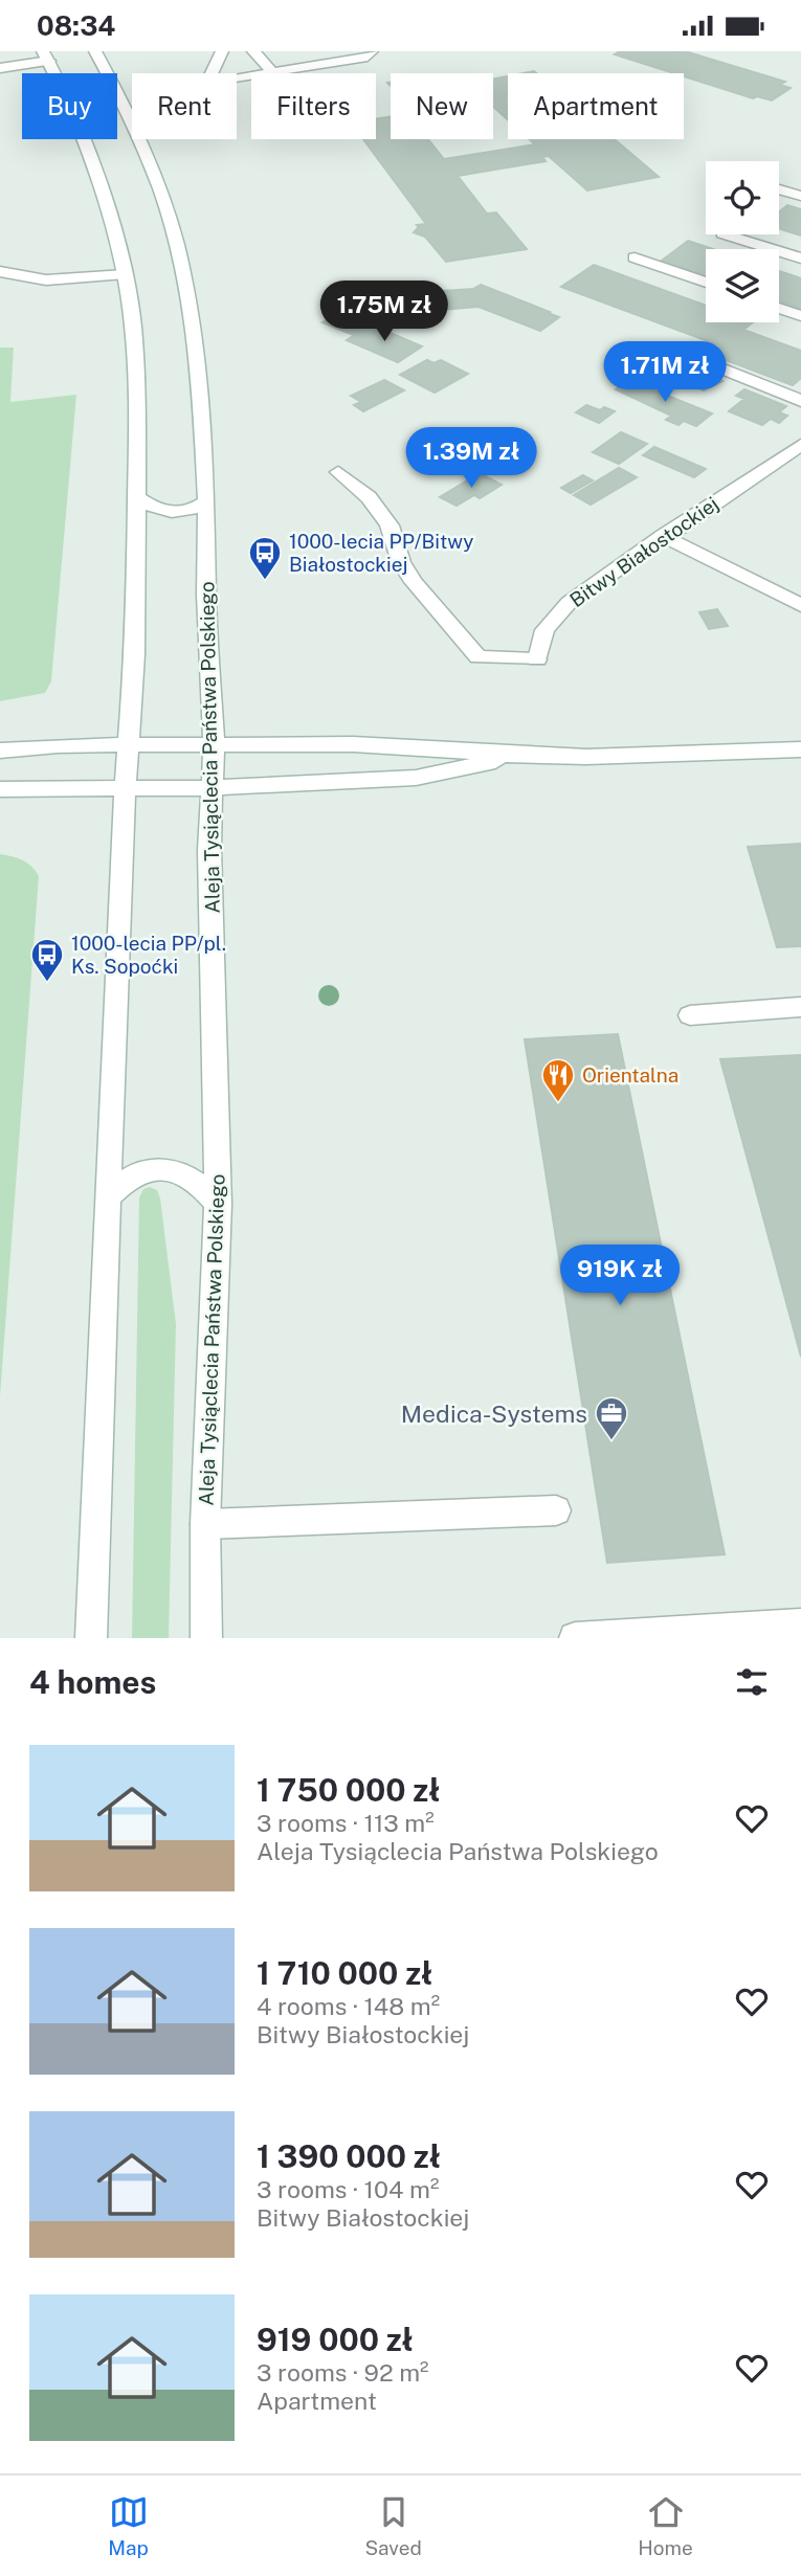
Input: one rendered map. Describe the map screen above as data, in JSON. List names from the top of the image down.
{
  "streets": {
    "main road": ["Bitwy Białostockiej", "Aleja Tysiąclecia Państwa Polskiego"]
  },
  "places": {
    "bus stop": ["1000-lecia PP/Bitwy Białostockiej", "1000-lecia PP/pl. Ks. Sopoćki"],
    "restaurant": ["Orientalna"],
    "office": ["Medica-Systems"]
  },
  "page": {
    "status": "08:34",
    "chip": [
      "Buy",
      "Rent",
      "Filters",
      "New",
      "Apartment"
    ],
    "price": [
      "1.75M zł",
      "1.71M zł",
      "1.39M zł",
      "919K zł"
    ],
    "heading": "4 homes",
    "list": [
      {
        "name": "1 750 000 zł",
        "note": "3 rooms · 113 m² · Aleja Tysiąclecia Państwa Polskiego"
      },
      {
        "name": "1 710 000 zł",
        "note": "4 rooms · 148 m² · Bitwy Białostockiej"
      },
      {
        "name": "1 390 000 zł",
        "note": "3 rooms · 104 m² · Bitwy Białostockiej"
      },
      {
        "name": "919 000 zł",
        "note": "3 rooms · 92 m² · Apartment"
      }
    ],
    "tabs": ["Map", "Saved", "Home"]
  }
}
